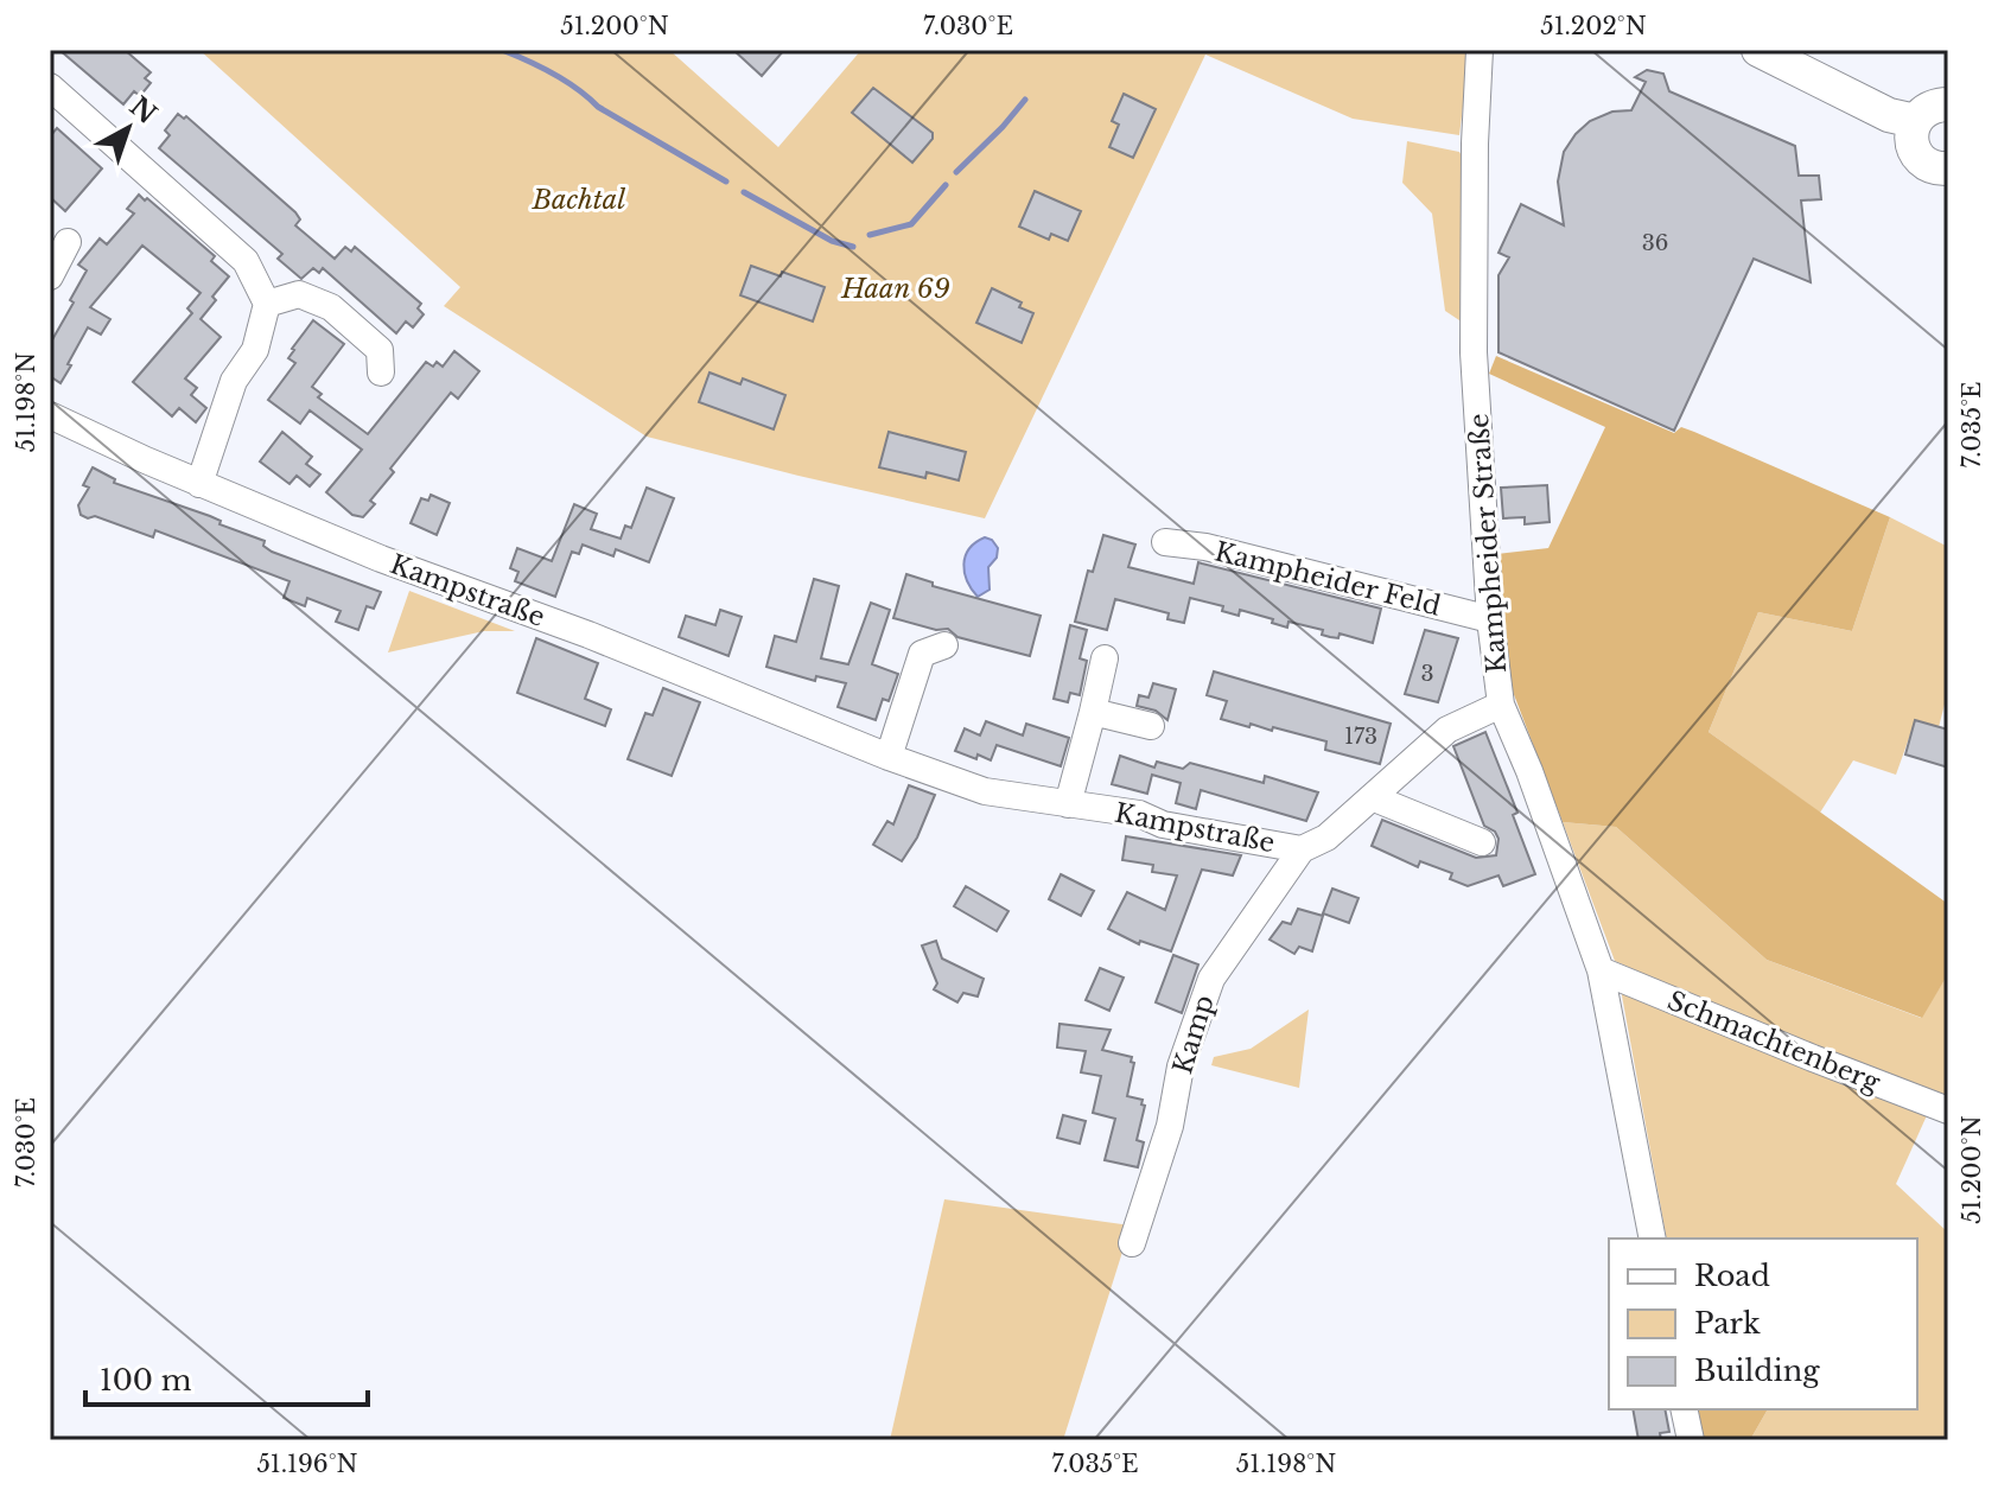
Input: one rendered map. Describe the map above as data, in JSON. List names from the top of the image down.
{
  "streets": {
    "street": [
      "Kampheider Straße",
      "Kampheider Feld",
      "Kampstraße",
      "Kamp",
      "Schmachtenberg"
    ]
  },
  "crossings": [
    ["Kampheider Straße", "Kampheider Feld"],
    ["Kampheider Straße", "Kampstraße"],
    ["Kampheider Straße", "Schmachtenberg"],
    ["Kampstraße", "Kamp"]
  ],
  "parks": ["Bachtal", "Haan 69"],
  "house_numbers": ["36", "3", "173"],
  "legend": ["Road", "Park", "Building"],
  "scale_bar": "100 m",
  "north": "top right",
  "coordinates": [
    "51.200°N",
    "7.030°E",
    "51.202°N",
    "51.198°N",
    "7.035°E",
    "51.196°N"
  ]
}
